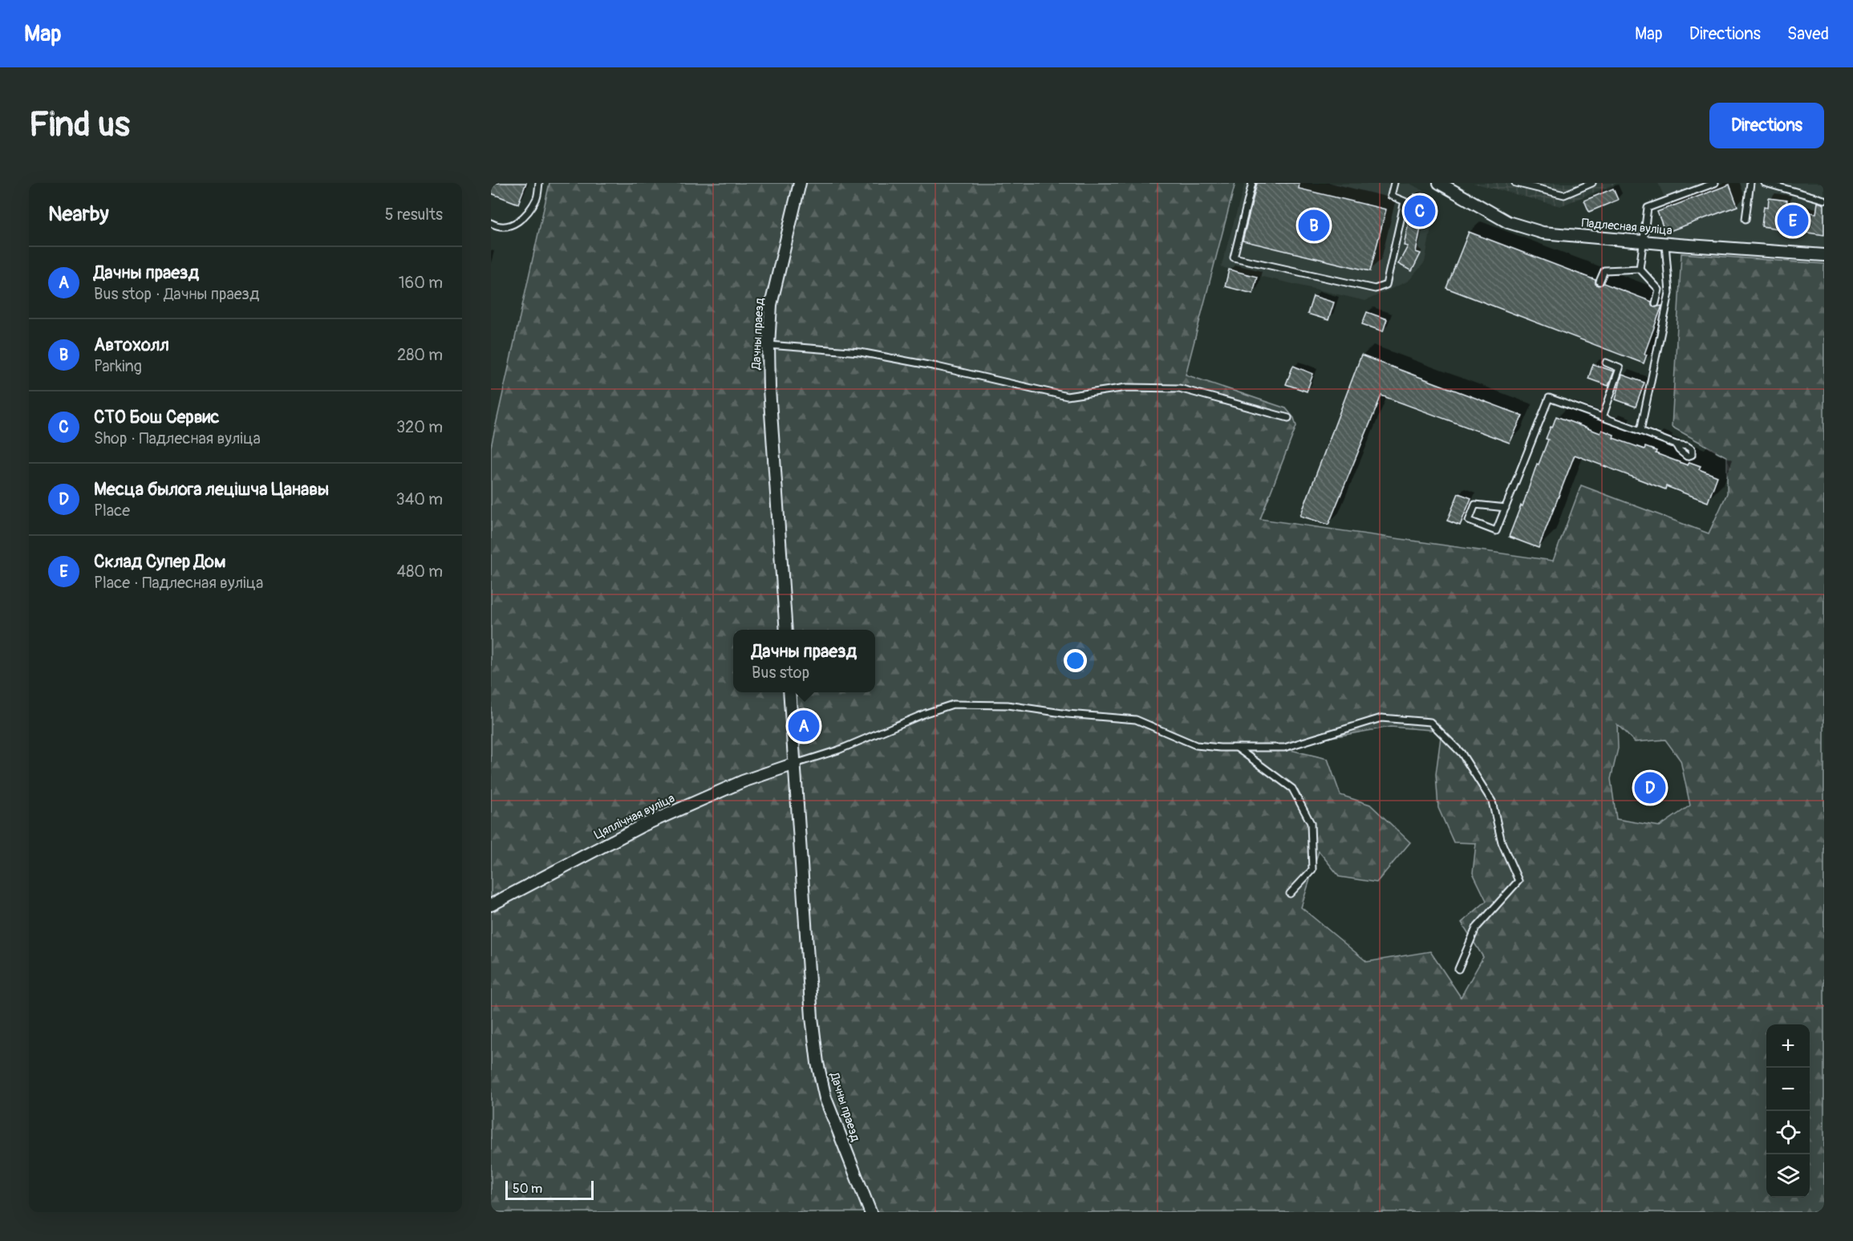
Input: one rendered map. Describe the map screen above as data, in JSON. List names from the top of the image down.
{
  "streets": {
    "street": ["Падлесная вуліца", "Дачны праезд", "Цяплічная вуліца"]
  },
  "crossings": [
    ["Дачны праезд", "Цяплічная вуліца"]
  ],
  "scale_bar": "50 m",
  "page": {
    "header": "Map",
    "nav": ["Map", "Directions", "Saved"],
    "buttons": "Directions",
    "title": "Find us",
    "heading": ["Nearby", "5 results"],
    "pins": [
      "C",
      "E",
      "B",
      "A",
      "D"
    ],
    "list": [
      {
        "mark": "A",
        "name": "Дачны праезд",
        "note": "Bus stop · Дачны праезд",
        "value": "160 m"
      },
      {
        "mark": "B",
        "name": "Автохолл",
        "note": "Parking",
        "value": "280 m"
      },
      {
        "mark": "C",
        "name": "СТО Бош Сервис",
        "note": "Shop · Падлесная вуліца",
        "value": "320 m"
      },
      {
        "mark": "D",
        "name": "Месца былога лецішча Цанавы",
        "note": "Place",
        "value": "340 m"
      },
      {
        "mark": "E",
        "name": "Склад Супер Дом",
        "note": "Place · Падлесная вуліца",
        "value": "480 m"
      }
    ],
    "popup": ["Дачны праезд", "Bus stop"],
    "map_buttons": ["+", "−"],
    "scale": "50 m"
  }
}
